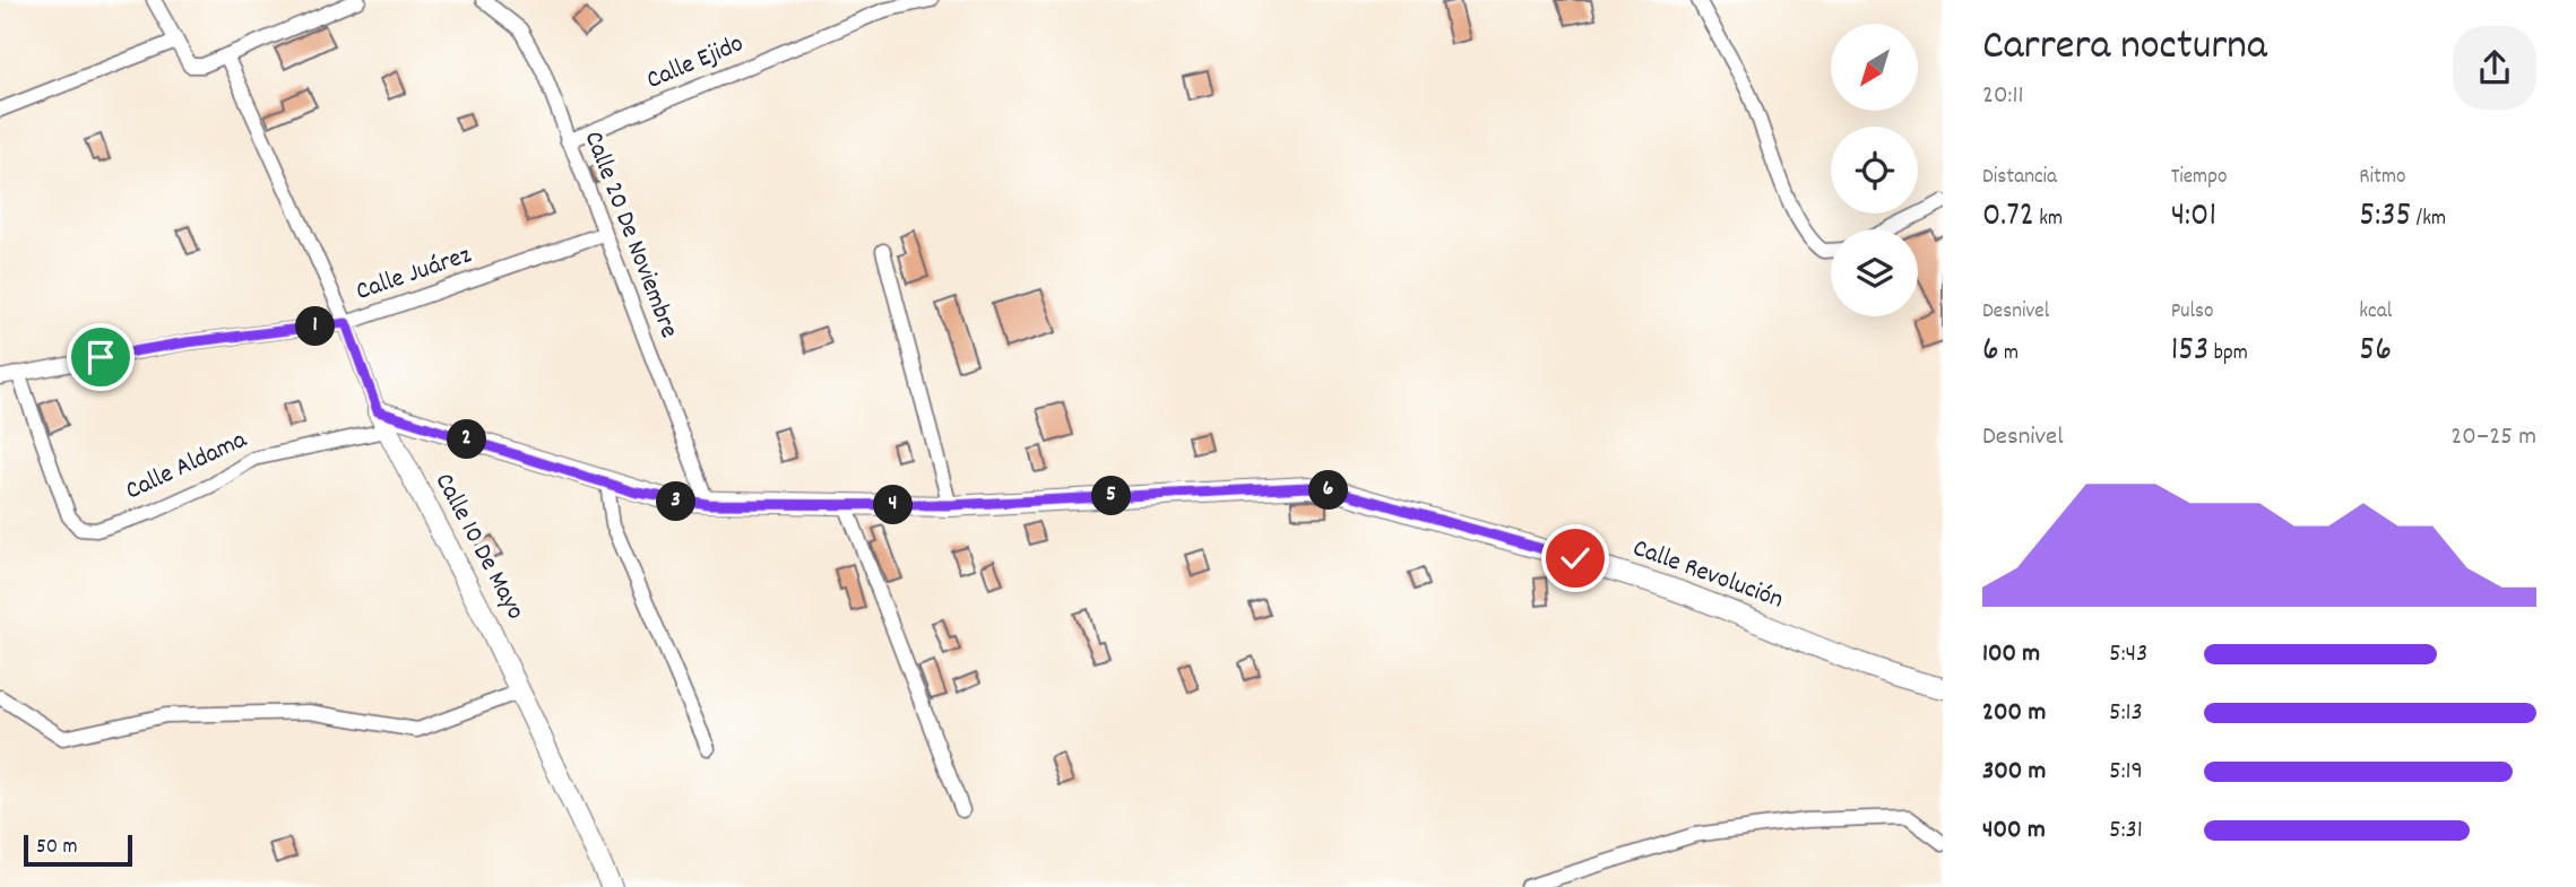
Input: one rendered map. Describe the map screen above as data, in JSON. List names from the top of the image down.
{
  "streets": {
    "street": [
      "Calle Ejido",
      "Calle 20 De Noviembre",
      "Calle Juárez",
      "Calle Aldama",
      "Calle 10 De Mayo",
      "Calle Revolución"
    ]
  },
  "crossings": [
    ["Calle Ejido", "Calle 20 De Noviembre"],
    ["Calle 20 De Noviembre", "Calle Juárez"],
    ["Calle 20 De Noviembre", "Calle Revolución"],
    ["Calle Juárez", "Calle Aldama"],
    ["Calle Juárez", "Calle 10 De Mayo"],
    ["Calle Aldama", "Calle 10 De Mayo"],
    ["Calle Aldama", "Calle Revolución"],
    ["Calle 10 De Mayo", "Calle Revolución"]
  ],
  "scale_bar": "50 m",
  "north": "bottom left",
  "page": {
    "heading": ["Carrera nocturna", "20:11"],
    "stats": [
      ["Distancia", "0.72 km"],
      ["Tiempo", "4:01"],
      ["Ritmo", "5:35 /km"],
      ["Desnivel", "6 m"],
      ["Pulso", "153 bpm"],
      ["kcal", "56"]
    ],
    "pins": [
      "1",
      "2",
      "6",
      "5",
      "3",
      "4"
    ],
    "chart": ["Desnivel", "20–25 m"],
    "list": [
      {
        "name": "100 m",
        "note": "5:43"
      },
      {
        "name": "200 m",
        "note": "5:13"
      },
      {
        "name": "300 m",
        "note": "5:19"
      },
      {
        "name": "400 m",
        "note": "5:31"
      }
    ],
    "scale": "50 m"
  }
}
